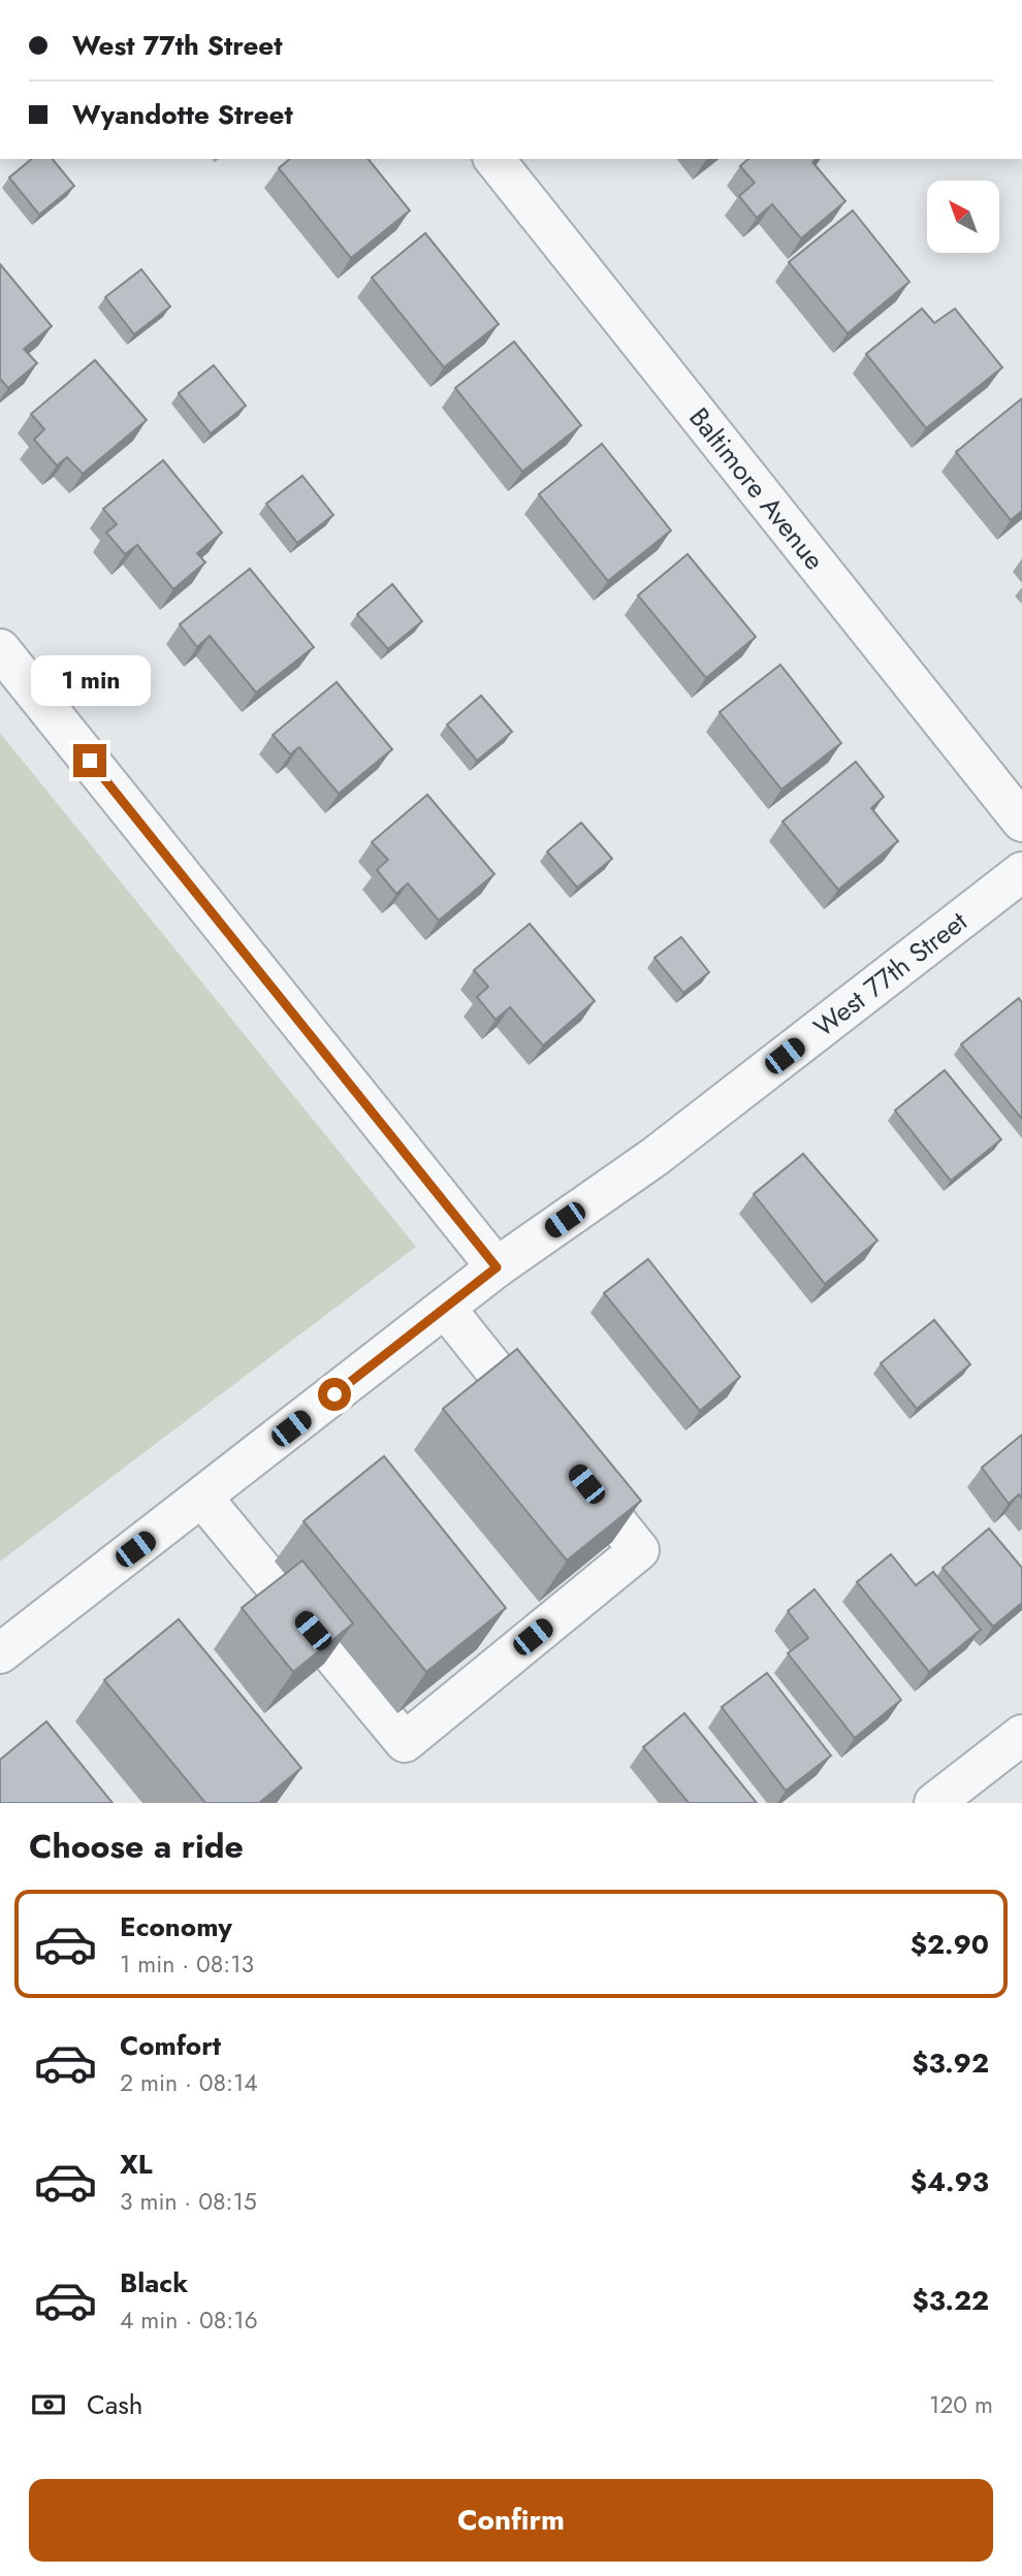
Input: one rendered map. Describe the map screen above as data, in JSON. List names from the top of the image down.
{
  "streets": {
    "street": ["Baltimore Avenue", "West 77th Street"]
  },
  "north": "top left",
  "page": {
    "banner": ["West 77th Street", "Wyandotte Street"],
    "bubble": "1 min",
    "heading": "Choose a ride",
    "list": [
      {
        "name": "Economy",
        "note": "1 min · 08:13",
        "value": "$2.90"
      },
      {
        "name": "Comfort",
        "note": "2 min · 08:14",
        "value": "$3.92"
      },
      {
        "name": "XL",
        "note": "3 min · 08:15",
        "value": "$4.93"
      },
      {
        "name": "Black",
        "note": "4 min · 08:16",
        "value": "$3.22"
      }
    ],
    "pay": ["Cash", "120 m"],
    "buttons": "Confirm"
  }
}
